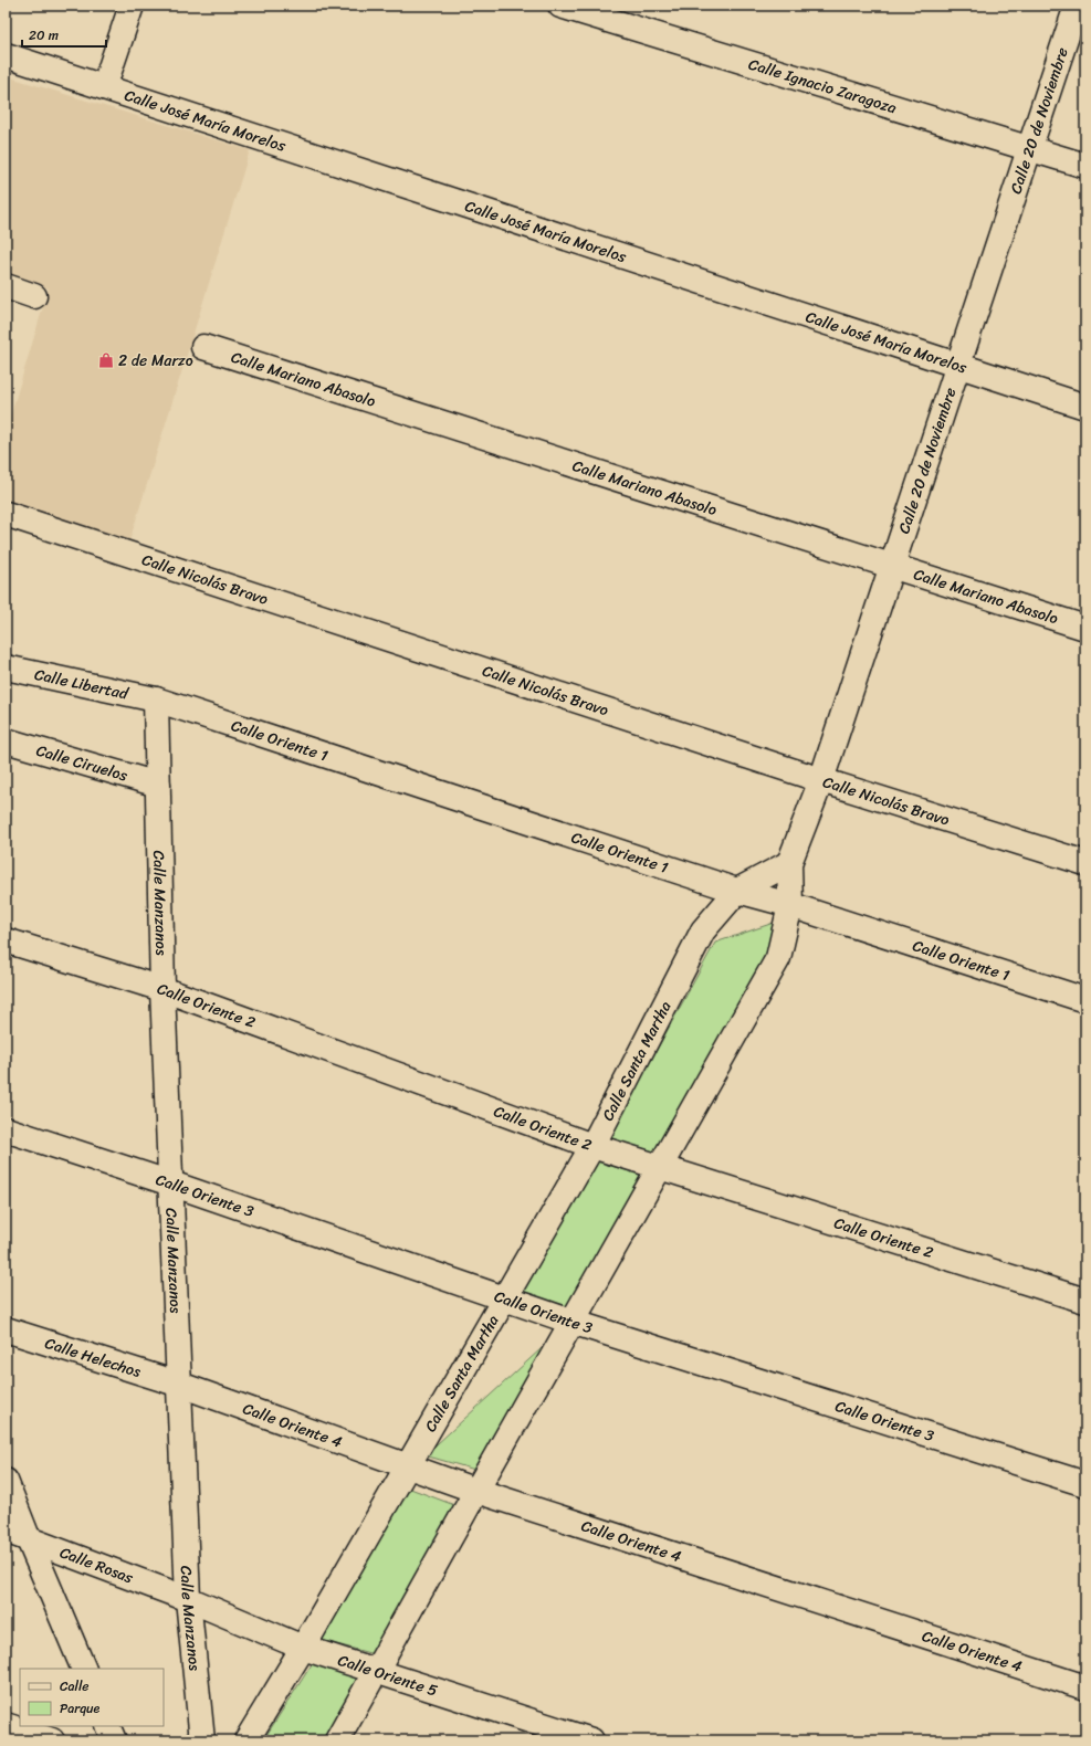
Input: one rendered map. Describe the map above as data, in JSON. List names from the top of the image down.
{
  "streets": {
    "street": [
      "Calle Ignacio Zaragoza",
      "Calle José María Morelos",
      "Calle 20 de Noviembre",
      "Calle Mariano Abasolo",
      "Calle Nicolás Bravo",
      "Calle Libertad",
      "Calle Oriente 1",
      "Calle Ciruelos",
      "Calle Manzanos",
      "Calle Oriente 2",
      "Calle Santa Martha",
      "Calle Oriente 3",
      "Calle Helechos",
      "Calle Oriente 4",
      "Calle Rosas",
      "Calle Oriente 5"
    ]
  },
  "crossings": [
    ["Calle Ignacio Zaragoza", "Calle 20 de Noviembre"],
    ["Calle José María Morelos", "Calle 20 de Noviembre"],
    ["Calle 20 de Noviembre", "Calle Mariano Abasolo"],
    ["Calle 20 de Noviembre", "Calle Nicolás Bravo"],
    ["Calle 20 de Noviembre", "Calle Oriente 1"],
    ["Calle Libertad", "Calle Oriente 1"],
    ["Calle Libertad", "Calle Manzanos"],
    ["Calle Oriente 1", "Calle Manzanos"],
    ["Calle Oriente 1", "Calle Santa Martha"],
    ["Calle Ciruelos", "Calle Manzanos"],
    ["Calle Manzanos", "Calle Oriente 2"],
    ["Calle Manzanos", "Calle Oriente 3"],
    ["Calle Manzanos", "Calle Helechos"],
    ["Calle Manzanos", "Calle Oriente 4"],
    ["Calle Manzanos", "Calle Rosas"],
    ["Calle Manzanos", "Calle Oriente 5"],
    ["Calle Oriente 2", "Calle Santa Martha"],
    ["Calle Santa Martha", "Calle Oriente 3"],
    ["Calle Santa Martha", "Calle Oriente 4"],
    ["Calle Santa Martha", "Calle Oriente 5"],
    ["Calle Helechos", "Calle Oriente 4"],
    ["Calle Rosas", "Calle Oriente 5"]
  ],
  "places": {
    "shop": ["2 de Marzo"]
  },
  "legend": ["Calle", "Parque"],
  "scale_bar": "20 m"
}
